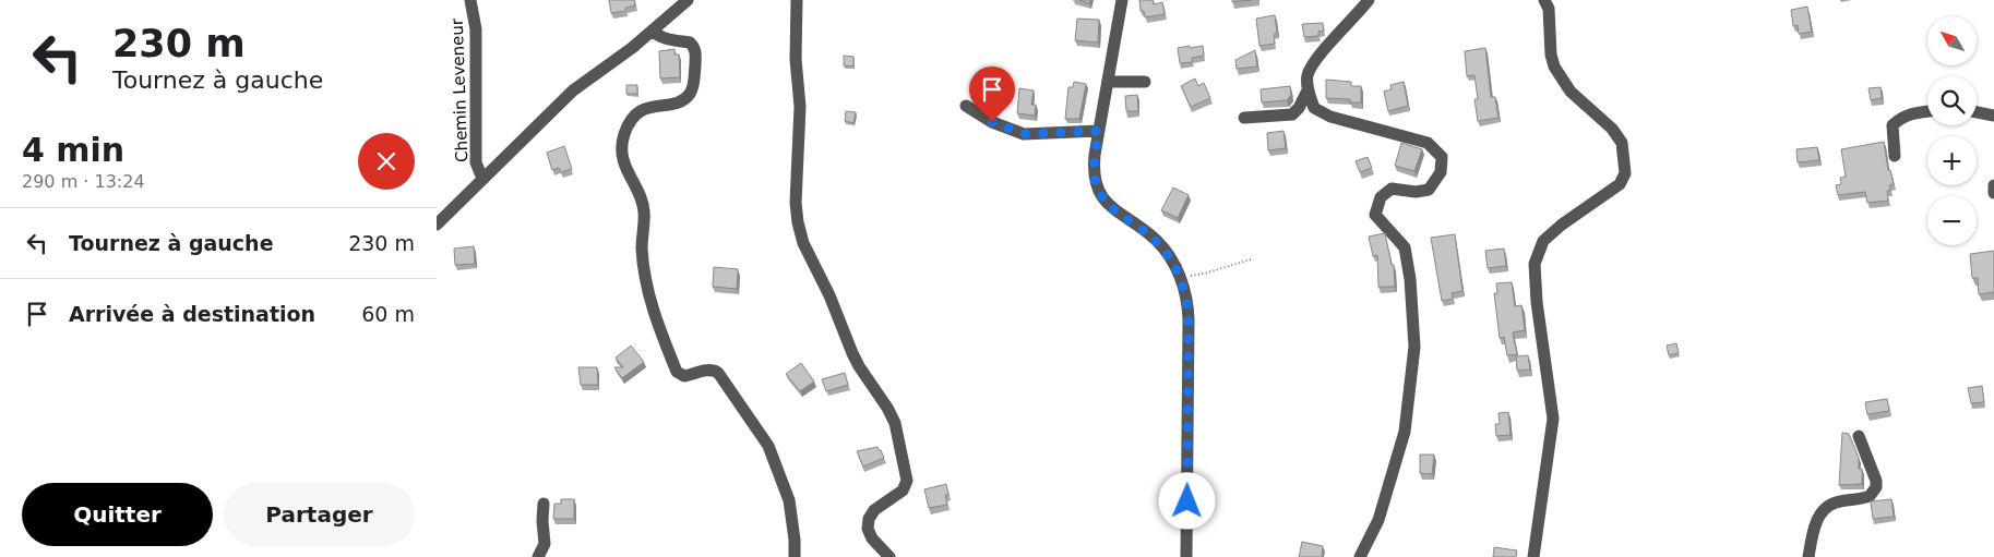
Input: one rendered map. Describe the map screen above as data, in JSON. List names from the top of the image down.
{
  "streets": {
    "street": ["Chemin Leveneur"]
  },
  "north": "top left",
  "page": {
    "turn": ["230 m", "Tournez à gauche"],
    "map_buttons": ["+", "−"],
    "heading": ["4 min", "290 m · 13:24"],
    "list": [
      {
        "name": "Tournez à gauche",
        "value": "230 m"
      },
      {
        "name": "Arrivée à destination",
        "value": "60 m"
      }
    ],
    "buttons": ["Quitter", "Partager"]
  }
}
